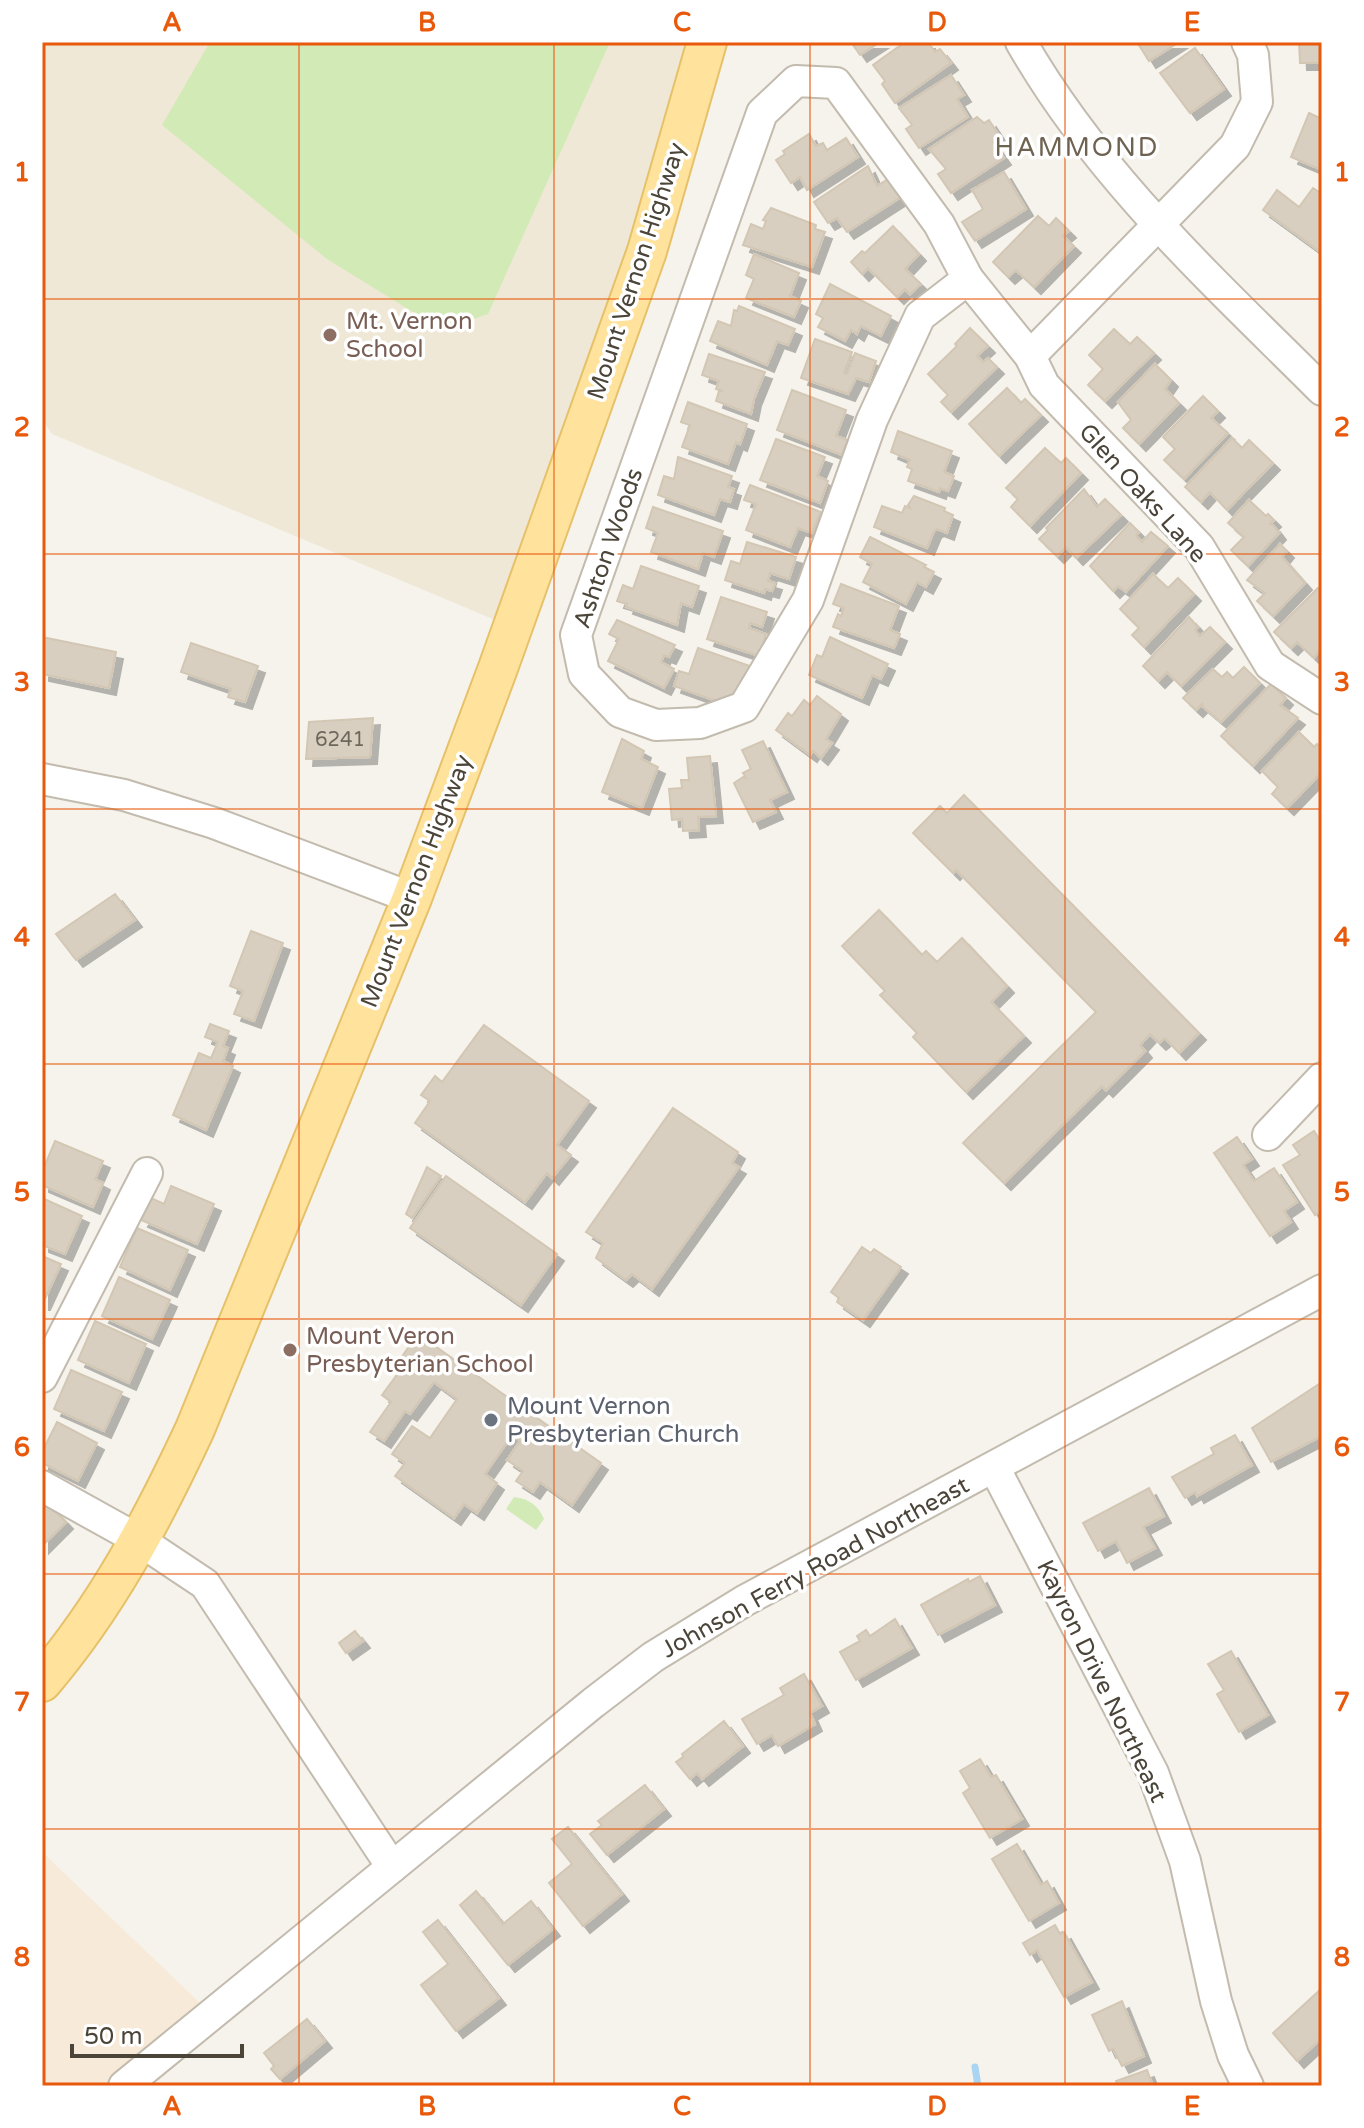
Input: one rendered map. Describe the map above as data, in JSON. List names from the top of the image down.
{
  "streets": {
    "main road": ["Mount Vernon Highway"],
    "street": [
      "Glen Oaks Lane",
      "Ashton Woods",
      "Johnson Ferry Road Northeast",
      "Kayron Drive Northeast"
    ]
  },
  "crossings": [
    ["Glen Oaks Lane", "Ashton Woods"],
    ["Johnson Ferry Road Northeast", "Kayron Drive Northeast"]
  ],
  "districts": ["HAMMOND"],
  "places": ["Mt. Vernon School", "Mount Veron Presbyterian School", "Mount Vernon Presbyterian Church"],
  "house_numbers": ["6241"],
  "scale_bar": "50 m",
  "grid": {
    "columns": [
      "A",
      "B",
      "C",
      "D",
      "E"
    ],
    "rows": [
      "1",
      "2",
      "3",
      "4",
      "5",
      "6",
      "7",
      "8"
    ]
  }
}
